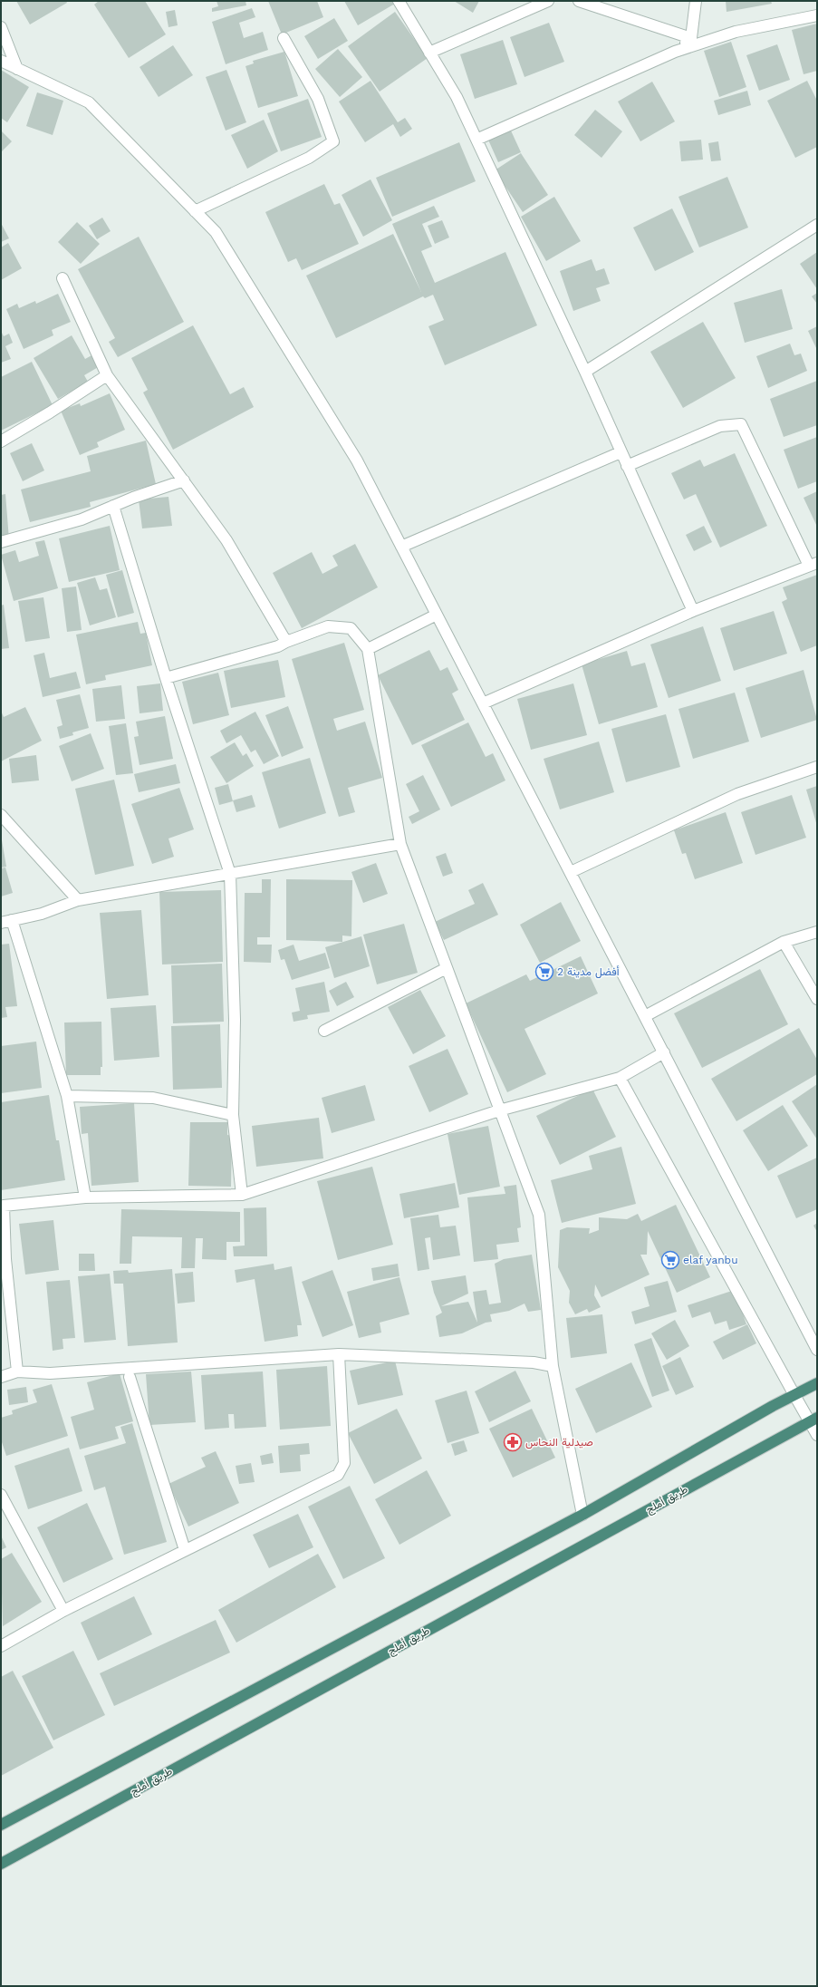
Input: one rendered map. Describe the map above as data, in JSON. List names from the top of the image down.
{
  "streets": {
    "highway": ["طريق أملج"]
  },
  "places": {
    "supermarket": ["2 أفضل مدينة", "elaf yanbu"],
    "pharmacy": ["صيدلية النحاس"]
  }
}
